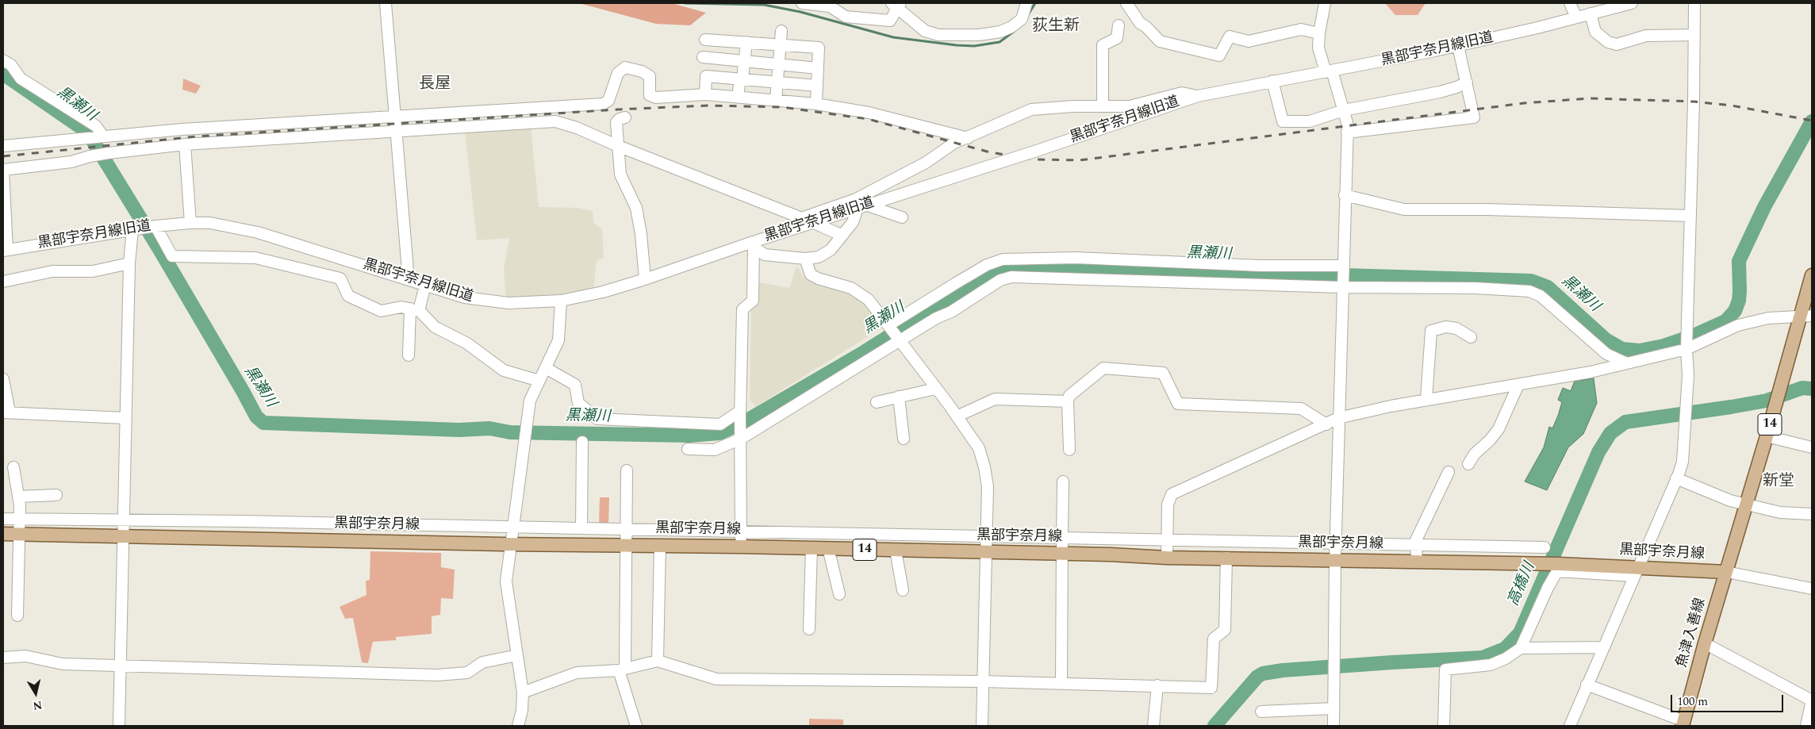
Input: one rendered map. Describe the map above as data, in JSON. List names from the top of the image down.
{
  "streets": {
    "main road": ["14", "黒部宇奈月線", "魚津入善線"],
    "street": ["黒部宇奈月線旧道"]
  },
  "crossings": [
    ["14", "黒部宇奈月線"],
    ["14", "魚津入善線"],
    ["黒部宇奈月線", "魚津入善線"]
  ],
  "districts": ["荻生新", "長屋", "新堂"],
  "water": ["黒瀬川", "高橋川"],
  "scale_bar": "100 m",
  "north": "bottom"
}
